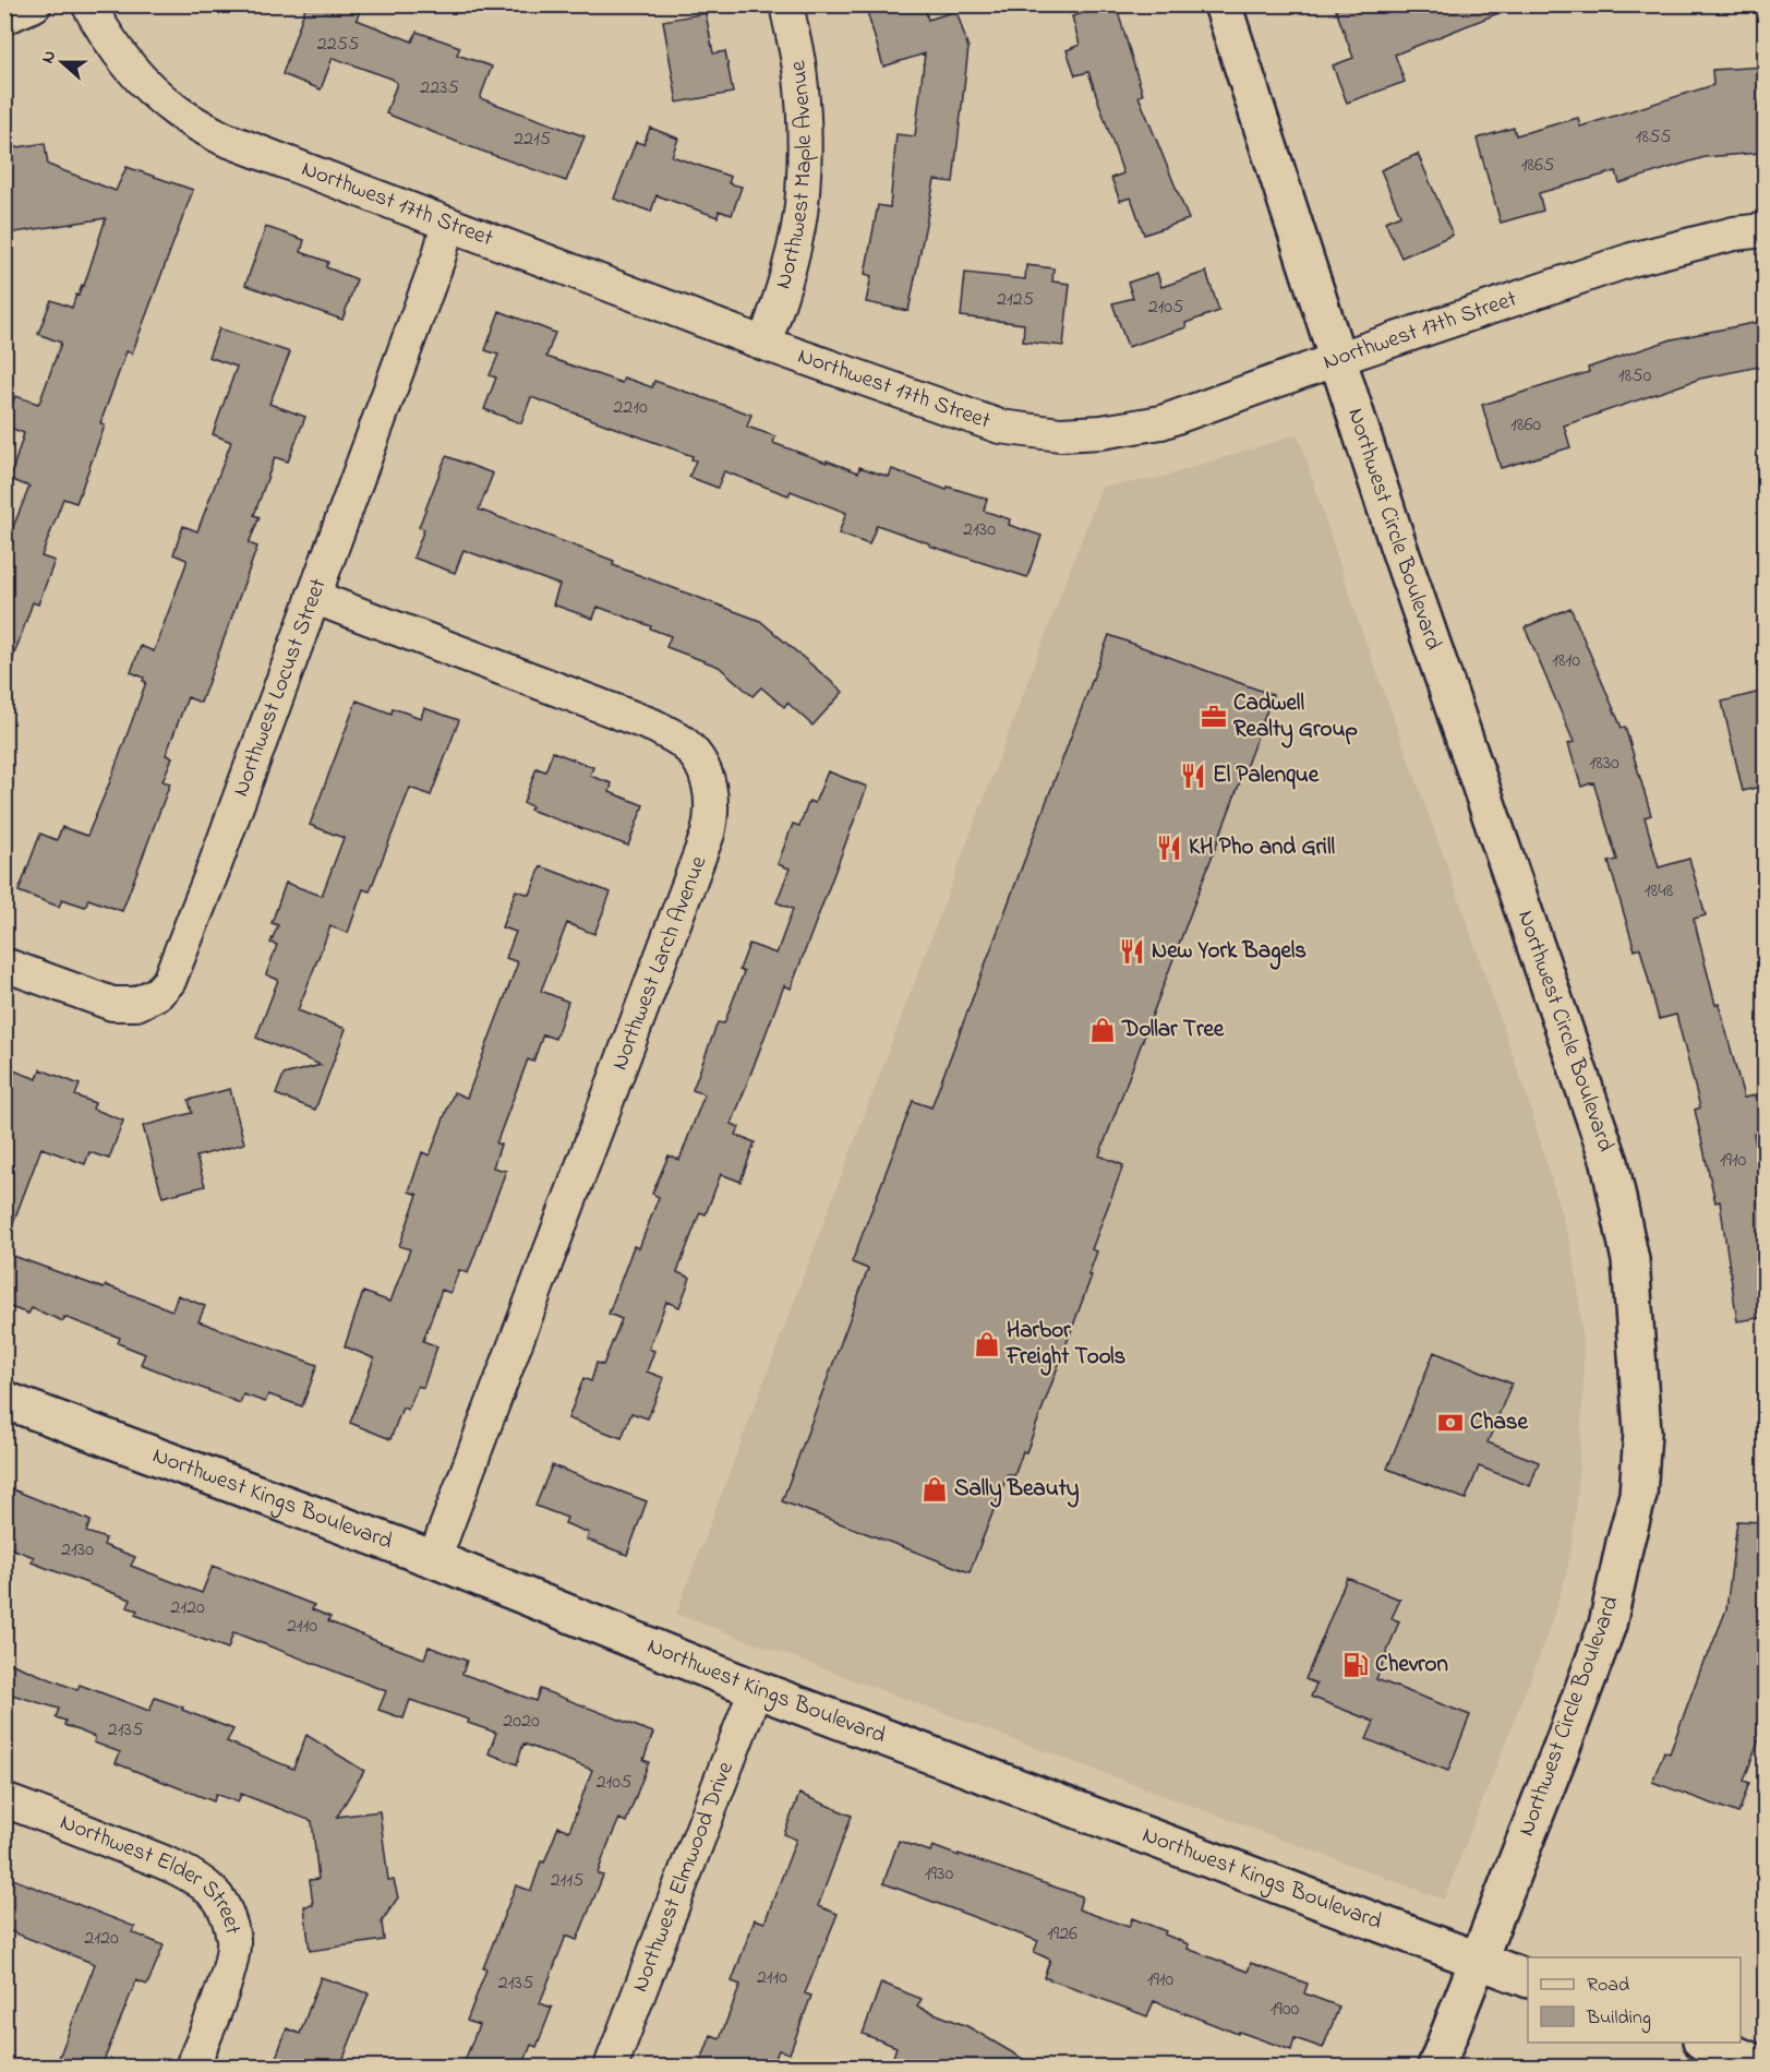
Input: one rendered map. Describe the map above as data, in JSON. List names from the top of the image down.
{
  "streets": {
    "main road": ["Northwest Circle Boulevard", "Northwest Kings Boulevard"],
    "street": [
      "Northwest Maple Avenue",
      "Northwest 17th Street",
      "Northwest Locust Street",
      "Northwest Larch Avenue",
      "Northwest Elmwood Drive",
      "Northwest Elder Street"
    ]
  },
  "crossings": [
    ["Northwest Maple Avenue", "Northwest 17th Street"],
    ["Northwest 17th Street", "Northwest Circle Boulevard"],
    ["Northwest 17th Street", "Northwest Locust Street"],
    ["Northwest Circle Boulevard", "Northwest Kings Boulevard"],
    ["Northwest Locust Street", "Northwest Larch Avenue"],
    ["Northwest Larch Avenue", "Northwest Kings Boulevard"],
    ["Northwest Kings Boulevard", "Northwest Elmwood Drive"]
  ],
  "places": {
    "office": ["Cadwell Realty Group"],
    "restaurant": ["El Palenque", "KH Pho and Grill", "New York Bagels"],
    "shop": ["Dollar Tree", "Harbor Freight Tools", "Sally Beauty"],
    "bank": ["Chase"],
    "fuel station": ["Chevron"]
  },
  "house_numbers": [
    "2255",
    "2235",
    "1855",
    "2215",
    "1865",
    "2125",
    "2105",
    "1850",
    "2210",
    "1860",
    "2130",
    "1810",
    "1830",
    "1848",
    "1910",
    "2130",
    "2120",
    "2110",
    "2020",
    "2135",
    "2105",
    "1930",
    "2115",
    "1926",
    "2120",
    "2110",
    "1910",
    "2135",
    "1900"
  ],
  "legend": ["Road", "Building"],
  "north": "left"
}
